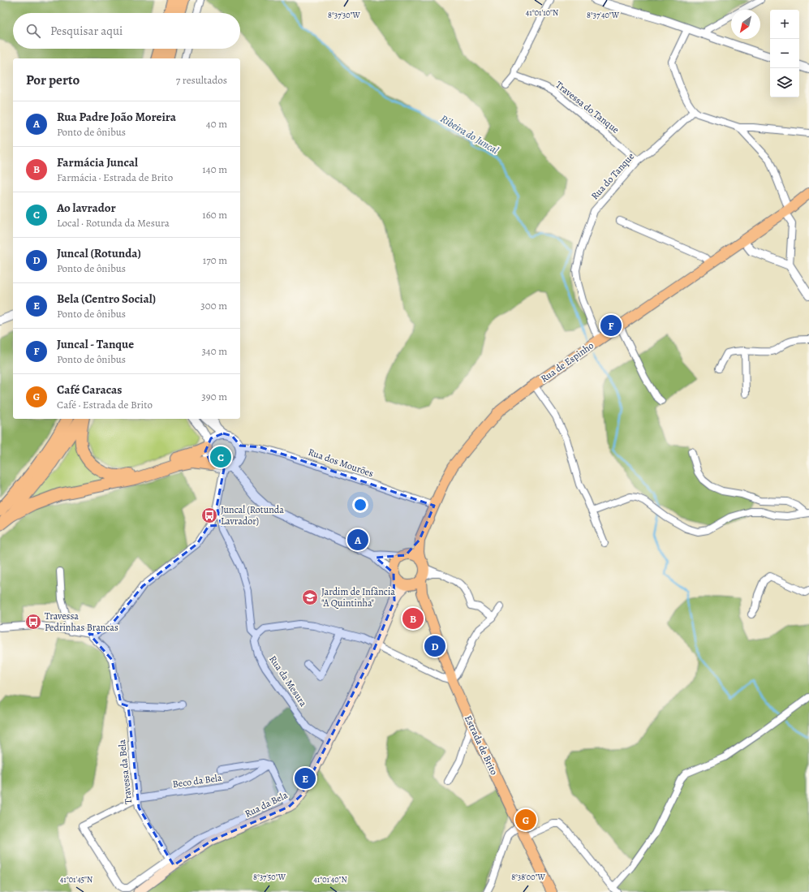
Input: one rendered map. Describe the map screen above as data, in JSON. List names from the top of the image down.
{
  "streets": {
    "main road": ["Rua de Espinho", "Estrada de Brito", "Rua da Bela"],
    "street": [
      "Travessa do Tanque",
      "Rua do Tanque",
      "Rua dos Mourões",
      "Rua da Mesura",
      "Travessa da Bela",
      "Beco da Bela"
    ]
  },
  "crossings": [
    ["Travessa do Tanque", "Rua do Tanque"],
    ["Rua do Tanque", "Rua de Espinho"],
    ["Rua de Espinho", "Rua dos Mourões"],
    ["Rua de Espinho", "Estrada de Brito"],
    ["Rua de Espinho", "Rua da Bela"],
    ["Rua da Mesura", "Rua da Bela"],
    ["Estrada de Brito", "Rua da Bela"],
    ["Travessa da Bela", "Beco da Bela"],
    ["Travessa da Bela", "Rua da Bela"],
    ["Beco da Bela", "Rua da Bela"]
  ],
  "water": ["Ribeira do Juncal"],
  "places": {
    "bus stop": ["Juncal (Rotunda Lavrador)", "Travessa Pedrinhas Brancas"],
    "school or university": ["Jardim de Infância \"A Quintinha\""]
  },
  "north": "bottom left",
  "page": {
    "map_buttons": ["+", "−"],
    "search": "Pesquisar aqui",
    "heading": ["Por perto", "7 resultados"],
    "list": [
      {
        "mark": "A",
        "name": "Rua Padre João Moreira",
        "note": "Ponto de ônibus",
        "value": "40 m"
      },
      {
        "mark": "B",
        "name": "Farmácia Juncal",
        "note": "Farmácia · Estrada de Brito",
        "value": "140 m"
      },
      {
        "mark": "C",
        "name": "Ao lavrador",
        "note": "Local · Rotunda da Mesura",
        "value": "160 m"
      },
      {
        "mark": "D",
        "name": "Juncal (Rotunda)",
        "note": "Ponto de ônibus",
        "value": "170 m"
      },
      {
        "mark": "E",
        "name": "Bela (Centro Social)",
        "note": "Ponto de ônibus",
        "value": "300 m"
      },
      {
        "mark": "F",
        "name": "Juncal - Tanque",
        "note": "Ponto de ônibus",
        "value": "340 m"
      },
      {
        "mark": "G",
        "name": "Café Caracas",
        "note": "Café · Estrada de Brito",
        "value": "390 m"
      }
    ],
    "pins": [
      "F",
      "C",
      "A",
      "B",
      "D",
      "E",
      "G"
    ]
  },
  "coordinates": [
    "41°01'10\"N",
    "8°37'30\"W",
    "8°37'40\"W",
    "8°37'50\"W",
    "8°38'00\"W",
    "41°01'45\"N",
    "41°01'40\"N"
  ]
}
